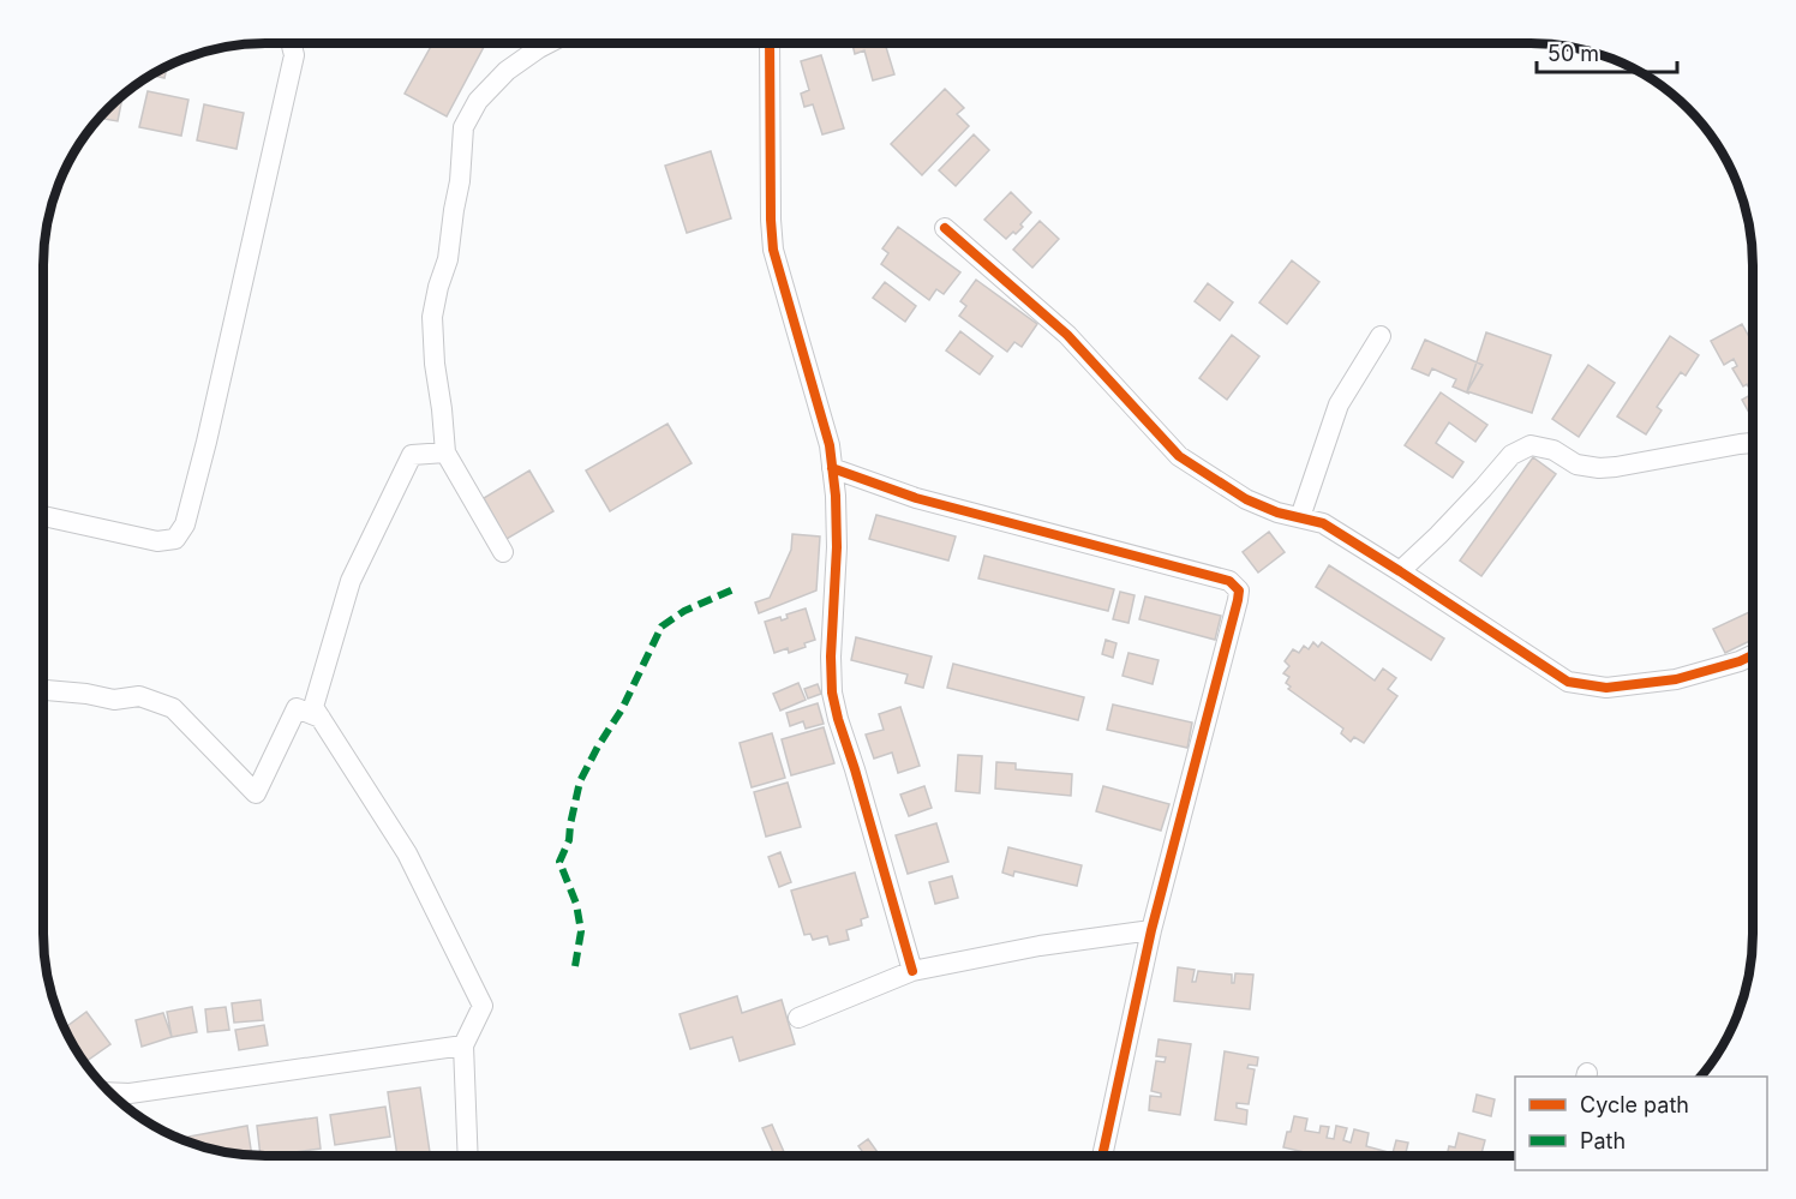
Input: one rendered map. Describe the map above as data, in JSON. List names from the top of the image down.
{
  "legend": ["Cycle path", "Path"],
  "scale_bar": "50 m"
}
